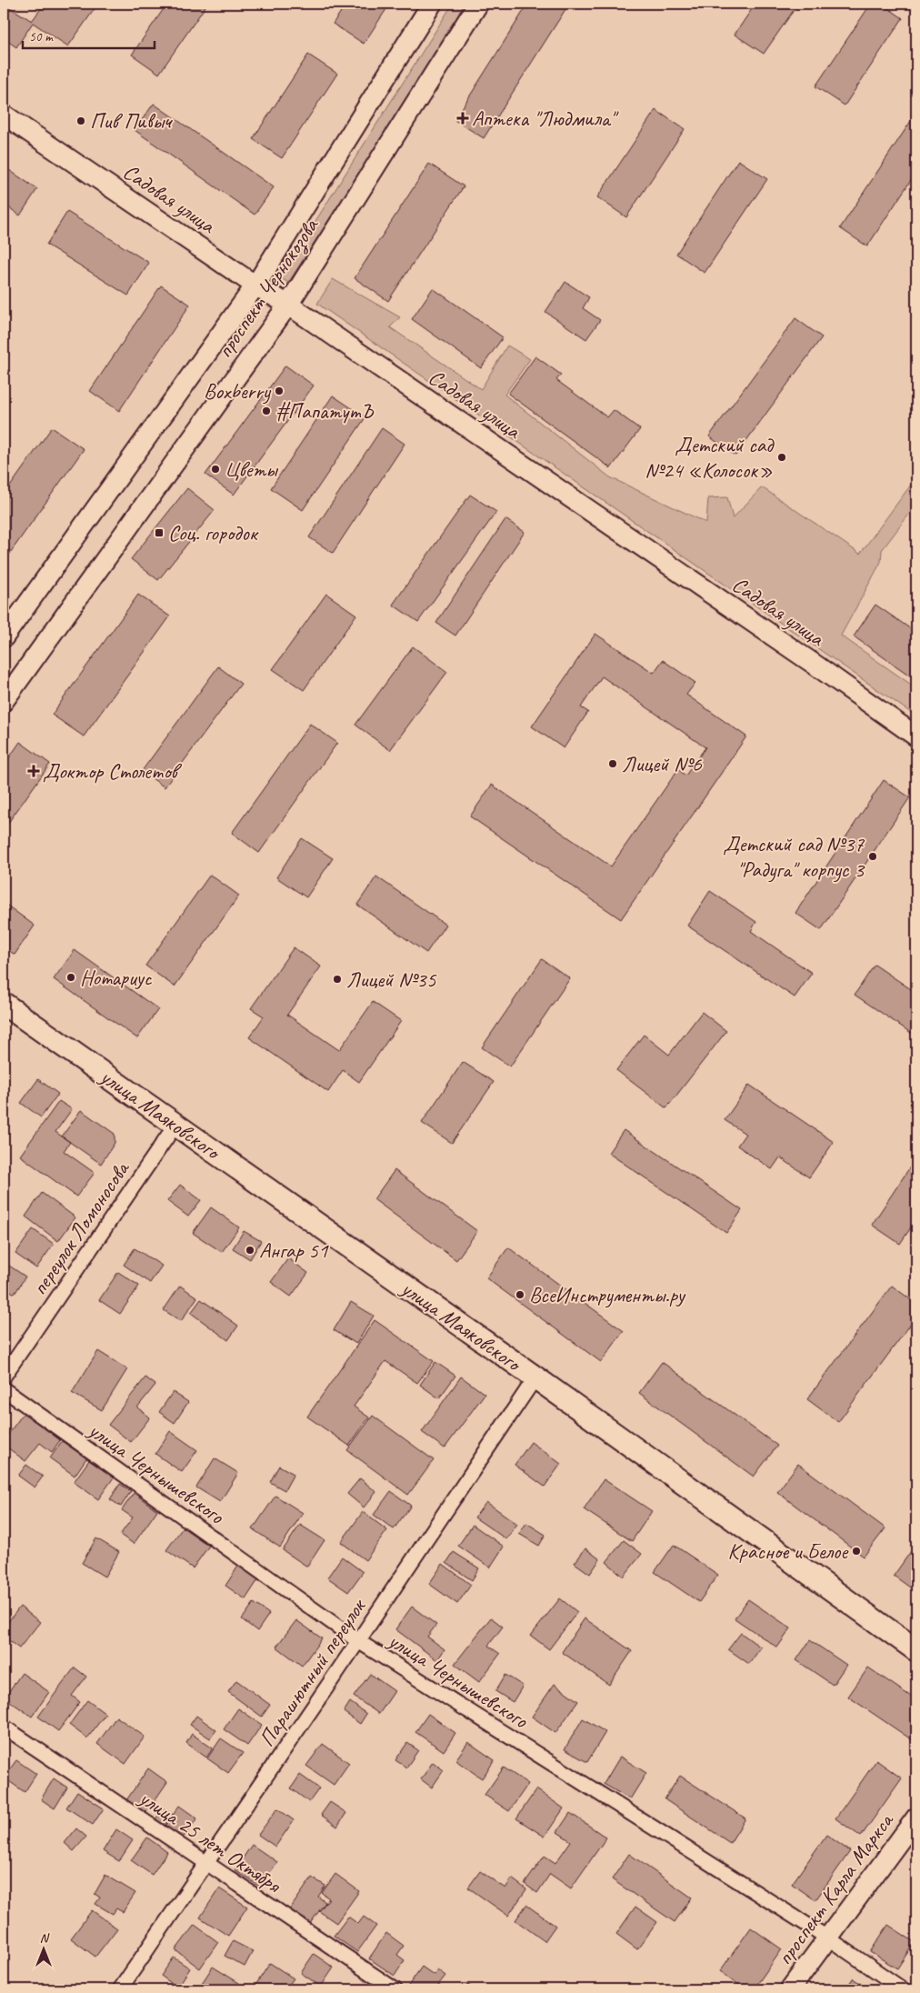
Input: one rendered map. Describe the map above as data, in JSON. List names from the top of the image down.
{
  "streets": {
    "main road": ["улица Маяковского"],
    "street": [
      "Садовая улица",
      "проспект Чернокозова",
      "переулок Ломоносова",
      "улица Чернышевского",
      "Парашютный переулок",
      "улица 25 лет Октября",
      "проспект Карла Маркса"
    ]
  },
  "crossings": [
    ["Садовая улица", "проспект Чернокозова"],
    ["улица Маяковского", "переулок Ломоносова"],
    ["улица Маяковского", "Парашютный переулок"],
    ["улица Чернышевского", "Парашютный переулок"],
    ["улица Чернышевского", "проспект Карла Маркса"],
    ["Парашютный переулок", "улица 25 лет Октября"]
  ],
  "places": {
    "health": ["Аптека \"Людмила\"", "Доктор Столетов"],
    "other": [
      "Пив Пивыч",
      "Boxberry",
      "#ПапатутЪ",
      "Детский сад №24 «Колосок»",
      "Цветы",
      "Лицей №6",
      "Детский сад №37 \"Радуга\" корпус 3",
      "Нотариус",
      "Лицей №35",
      "Ангар 51",
      "ВсеИнструменты.ру",
      "Красное и Белое"
    ],
    "transit": ["Соц. городок"]
  },
  "scale_bar": "50 m",
  "north": "top"
}
